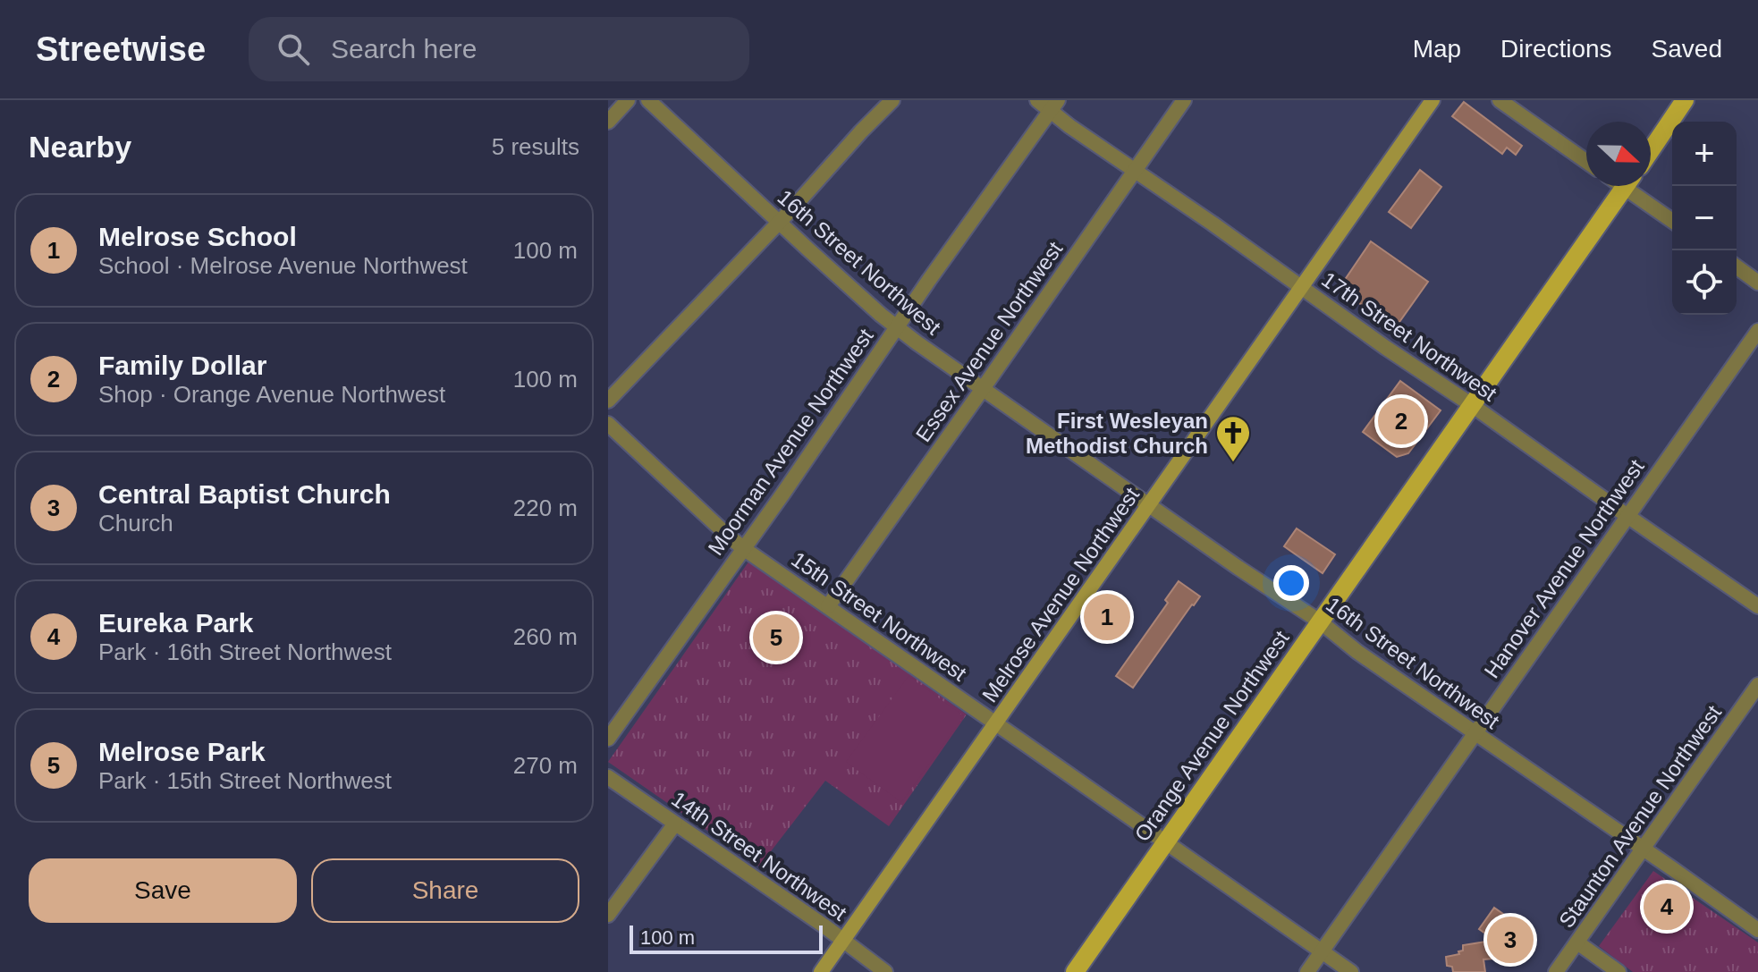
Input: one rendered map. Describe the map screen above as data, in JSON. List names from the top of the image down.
{
  "streets": {
    "main road": ["Orange Avenue Northwest"],
    "street": [
      "16th Street Northwest",
      "17th Street Northwest",
      "Essex Avenue Northwest",
      "Moorman Avenue Northwest",
      "Hanover Avenue Northwest",
      "Melrose Avenue Northwest",
      "15th Street Northwest",
      "Staunton Avenue Northwest",
      "14th Street Northwest"
    ]
  },
  "crossings": [
    ["16th Street Northwest", "Essex Avenue Northwest"],
    ["16th Street Northwest", "Moorman Avenue Northwest"],
    ["16th Street Northwest", "Hanover Avenue Northwest"],
    ["16th Street Northwest", "Melrose Avenue Northwest"],
    ["16th Street Northwest", "Orange Avenue Northwest"],
    ["16th Street Northwest", "Staunton Avenue Northwest"],
    ["17th Street Northwest", "Essex Avenue Northwest"],
    ["17th Street Northwest", "Moorman Avenue Northwest"],
    ["17th Street Northwest", "Hanover Avenue Northwest"],
    ["17th Street Northwest", "Melrose Avenue Northwest"],
    ["17th Street Northwest", "Orange Avenue Northwest"],
    ["Essex Avenue Northwest", "15th Street Northwest"],
    ["Moorman Avenue Northwest", "15th Street Northwest"],
    ["Hanover Avenue Northwest", "15th Street Northwest"],
    ["Melrose Avenue Northwest", "15th Street Northwest"],
    ["Melrose Avenue Northwest", "14th Street Northwest"],
    ["15th Street Northwest", "Orange Avenue Northwest"]
  ],
  "places": {
    "church": ["First Wesleyan Methodist Church"]
  },
  "scale_bar": "100 m",
  "north": "right",
  "page": {
    "header": "Streetwise",
    "search": "Search here",
    "nav": ["Map", "Directions", "Saved"],
    "heading": ["Nearby", "5 results"],
    "map_buttons": ["+", "−"],
    "list": [
      {
        "mark": "1",
        "name": "Melrose School",
        "note": "School · Melrose Avenue Northwest",
        "value": "100 m"
      },
      {
        "mark": "2",
        "name": "Family Dollar",
        "note": "Shop · Orange Avenue Northwest",
        "value": "100 m"
      },
      {
        "mark": "3",
        "name": "Central Baptist Church",
        "note": "Church",
        "value": "220 m"
      },
      {
        "mark": "4",
        "name": "Eureka Park",
        "note": "Park · 16th Street Northwest",
        "value": "260 m"
      },
      {
        "mark": "5",
        "name": "Melrose Park",
        "note": "Park · 15th Street Northwest",
        "value": "270 m"
      }
    ],
    "pins": [
      "2",
      "1",
      "5",
      "4",
      "3"
    ],
    "buttons": ["Save", "Share"],
    "scale": "100 m"
  }
}
